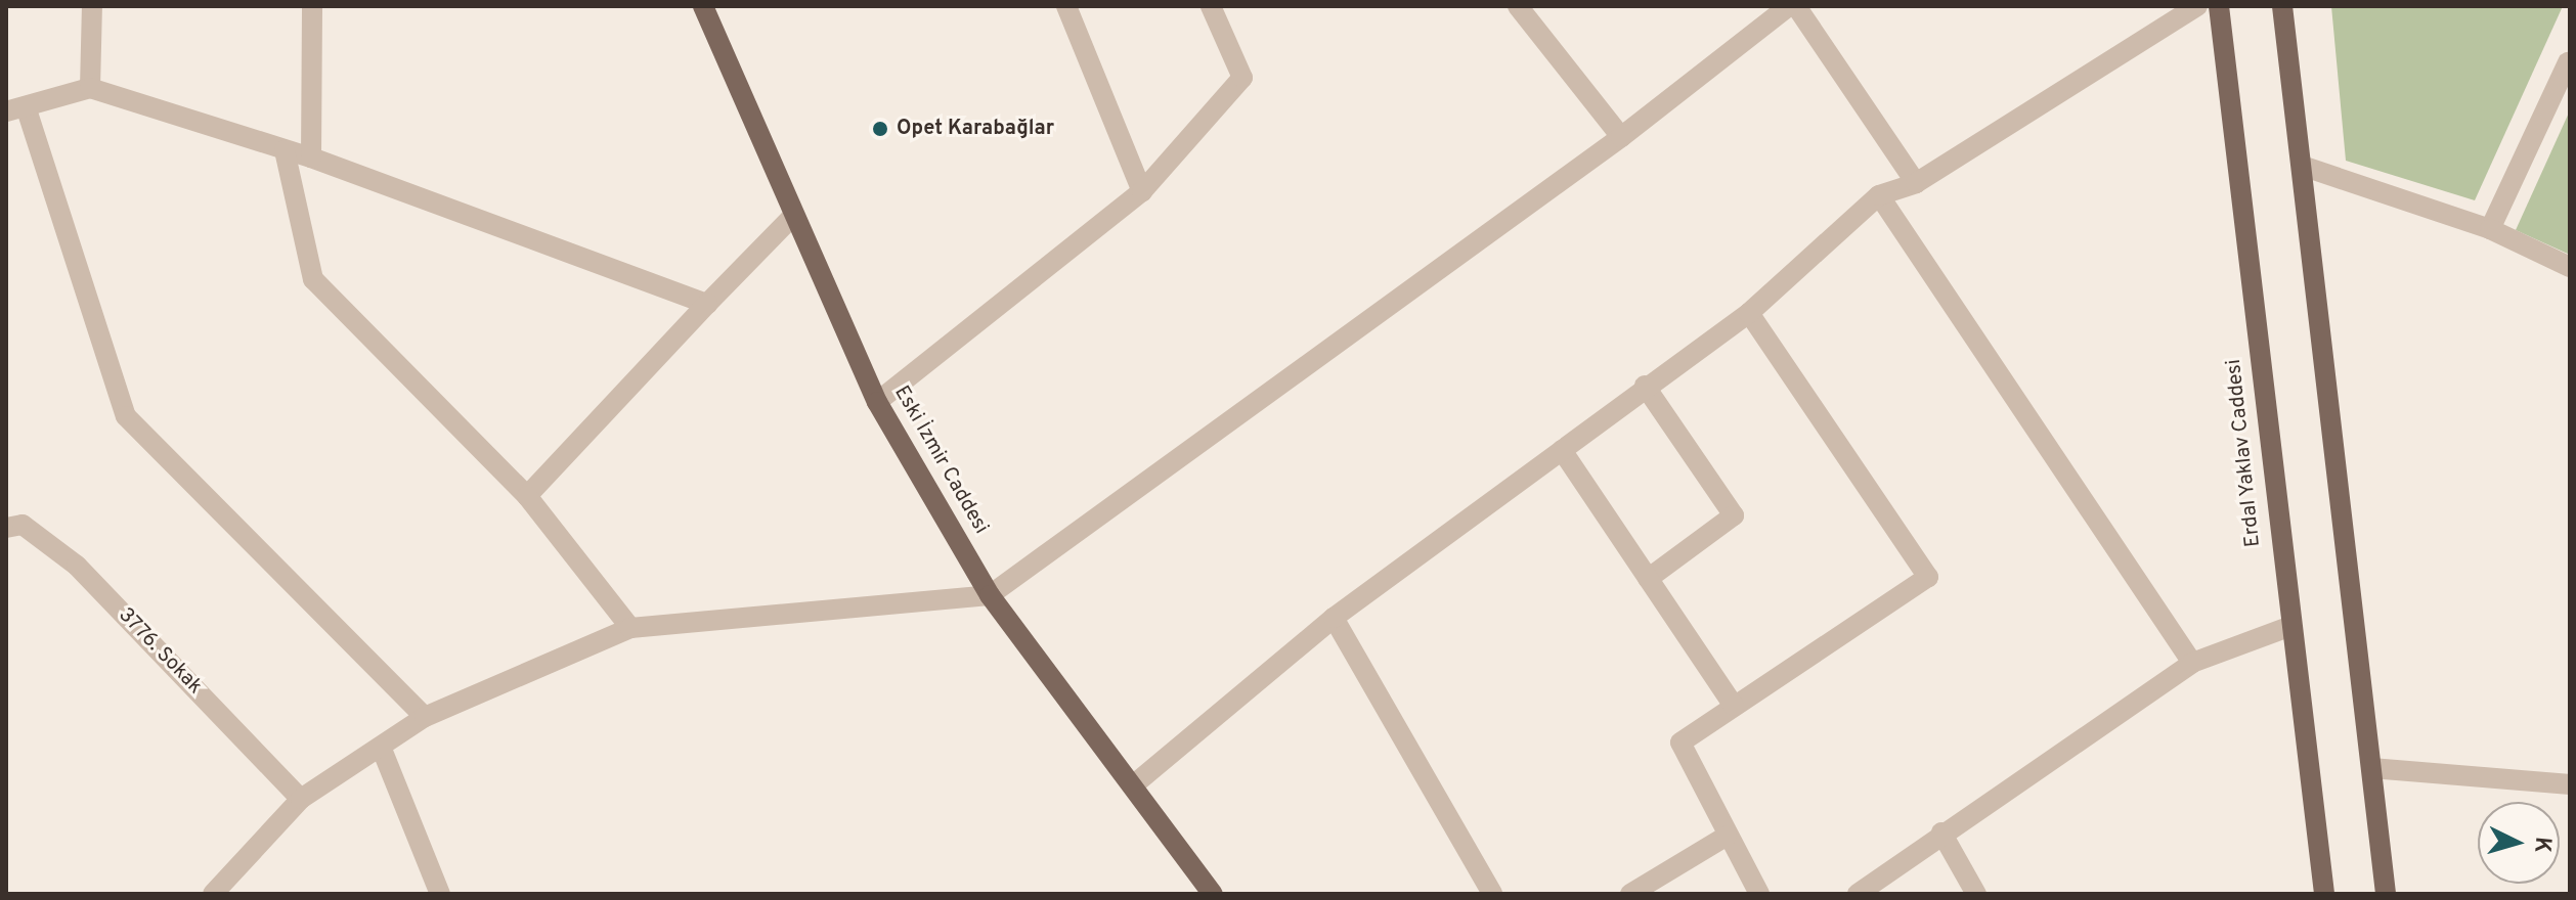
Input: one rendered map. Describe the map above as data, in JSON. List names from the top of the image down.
{
  "streets": {
    "main road": ["Erdal Yaklav Caddesi", "Eski İzmir Caddesi"],
    "street": ["3776. Sokak"]
  },
  "places": ["Opet Karabağlar"],
  "north": "right"
}
